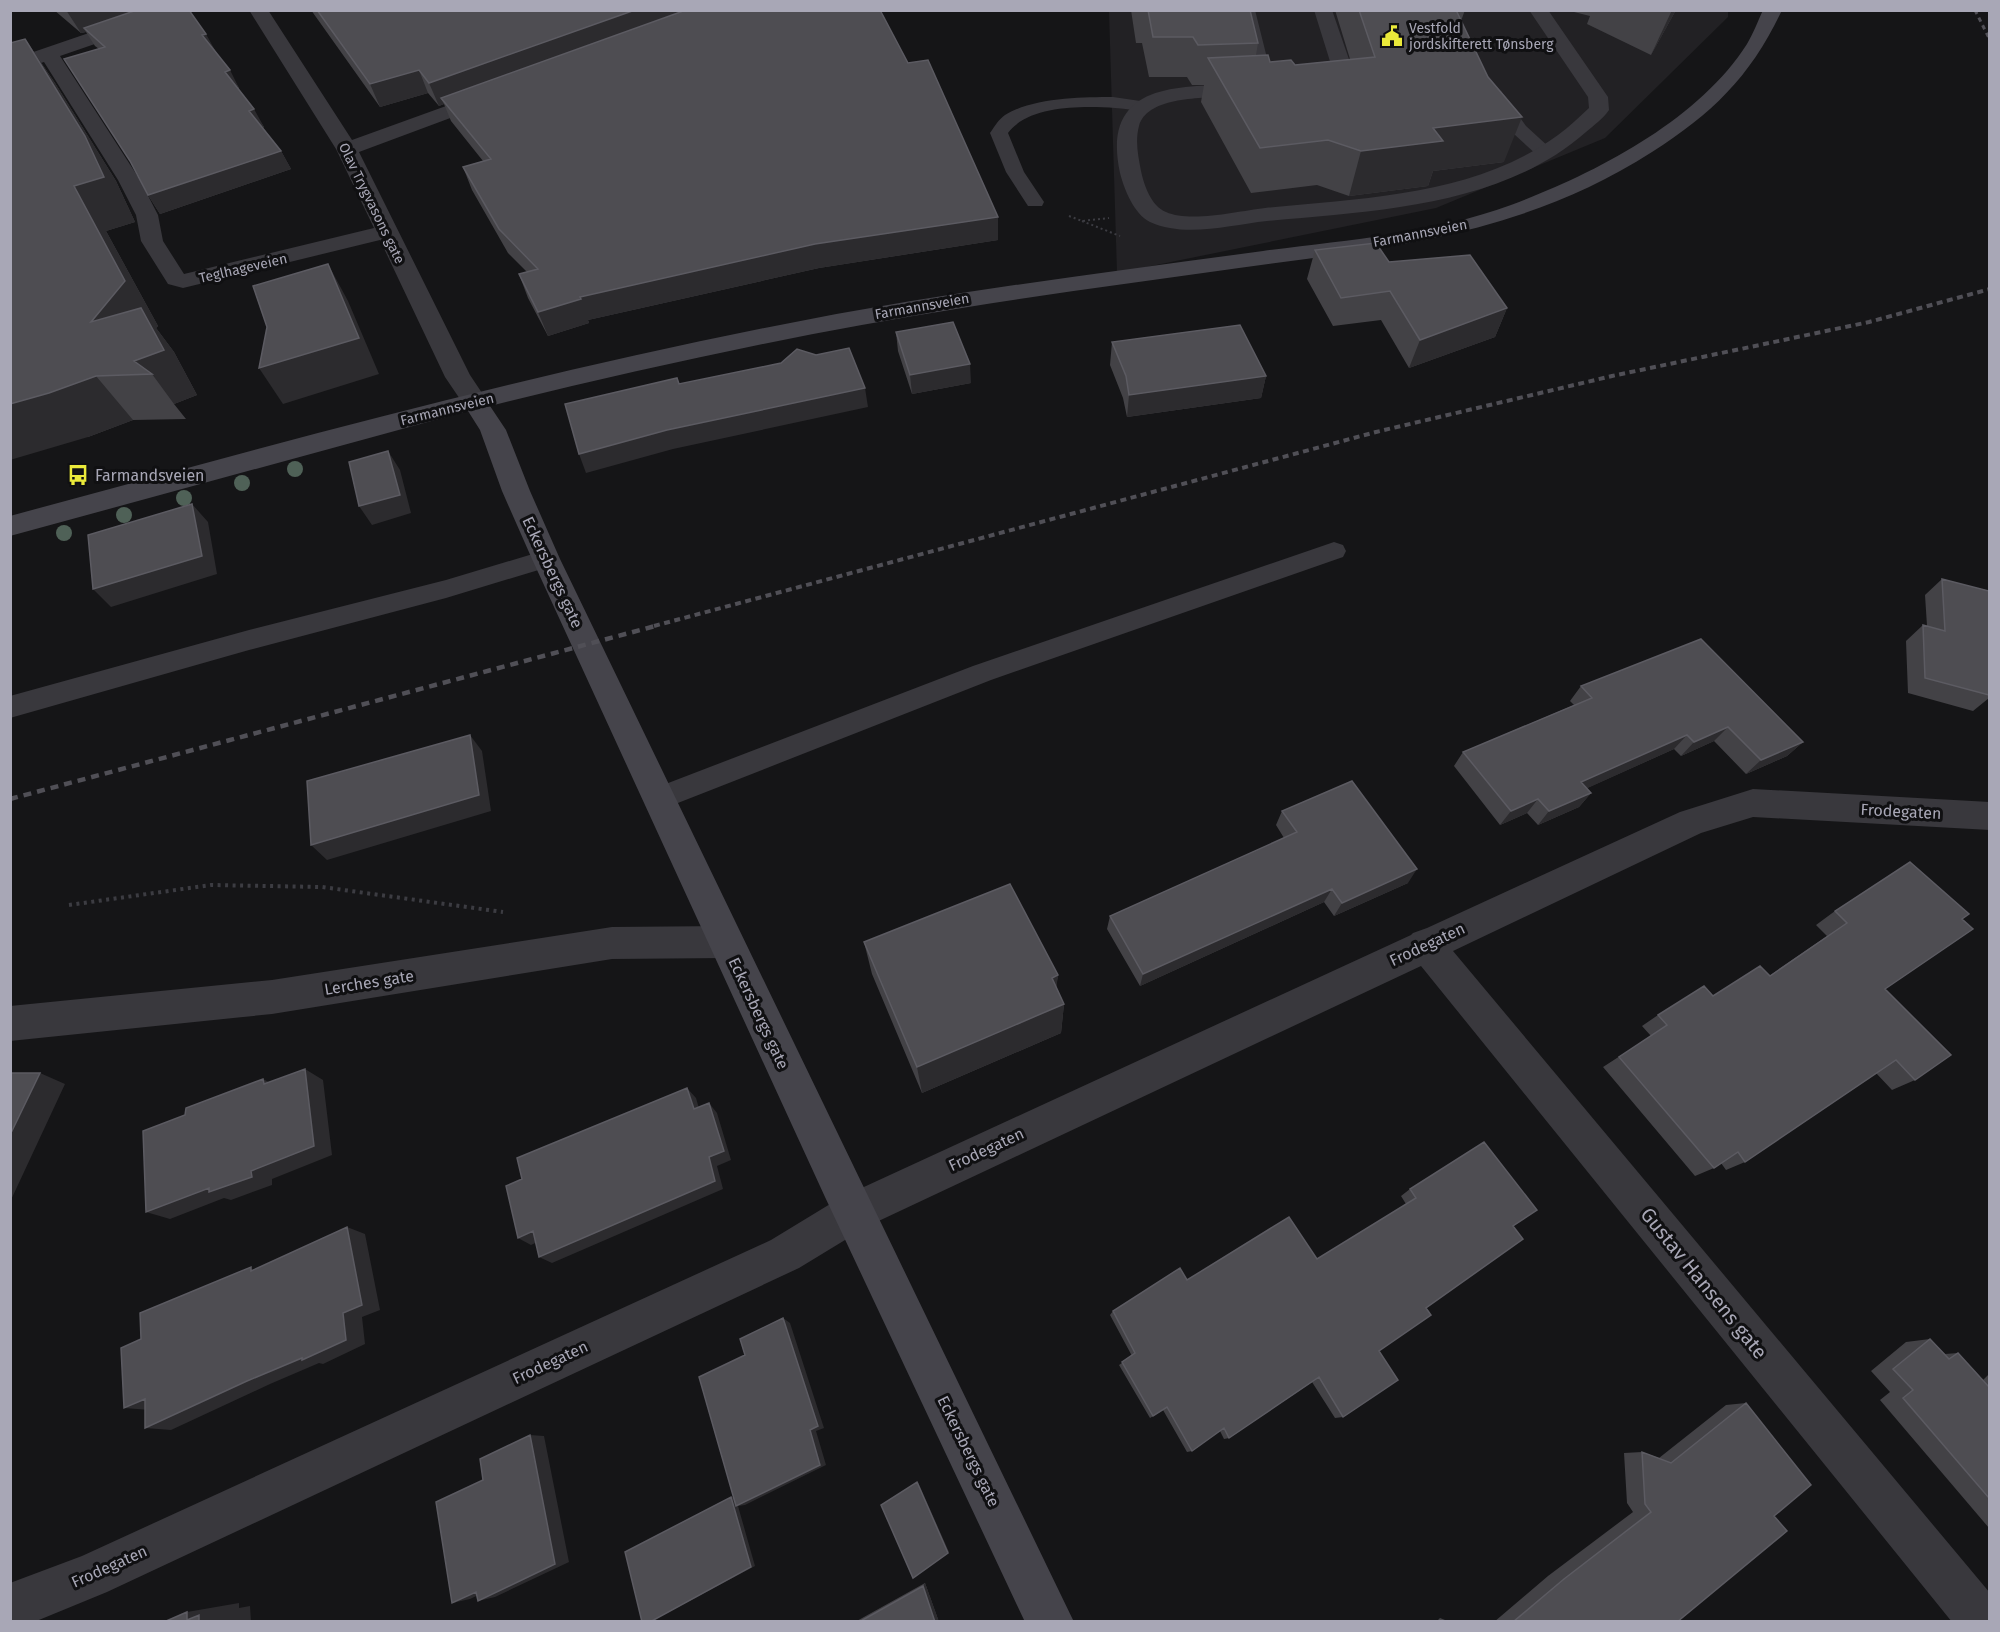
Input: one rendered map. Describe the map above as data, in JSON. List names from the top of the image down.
{
  "streets": {
    "main road": ["Farmannsveien", "Eckersbergs gate"],
    "street": [
      "Olav Trygvasons gate",
      "Teglhageveien",
      "Frodegaten",
      "Lerches gate",
      "Gustav Hansens gate"
    ]
  },
  "crossings": [
    ["Olav Trygvasons gate", "Farmannsveien"],
    ["Olav Trygvasons gate", "Teglhageveien"],
    ["Olav Trygvasons gate", "Eckersbergs gate"],
    ["Farmannsveien", "Eckersbergs gate"],
    ["Eckersbergs gate", "Frodegaten"],
    ["Eckersbergs gate", "Lerches gate"],
    ["Frodegaten", "Gustav Hansens gate"]
  ],
  "places": {
    "public building": ["Vestfold jordskifterett Tønsberg"],
    "bus stop": ["Farmandsveien"]
  }
}
